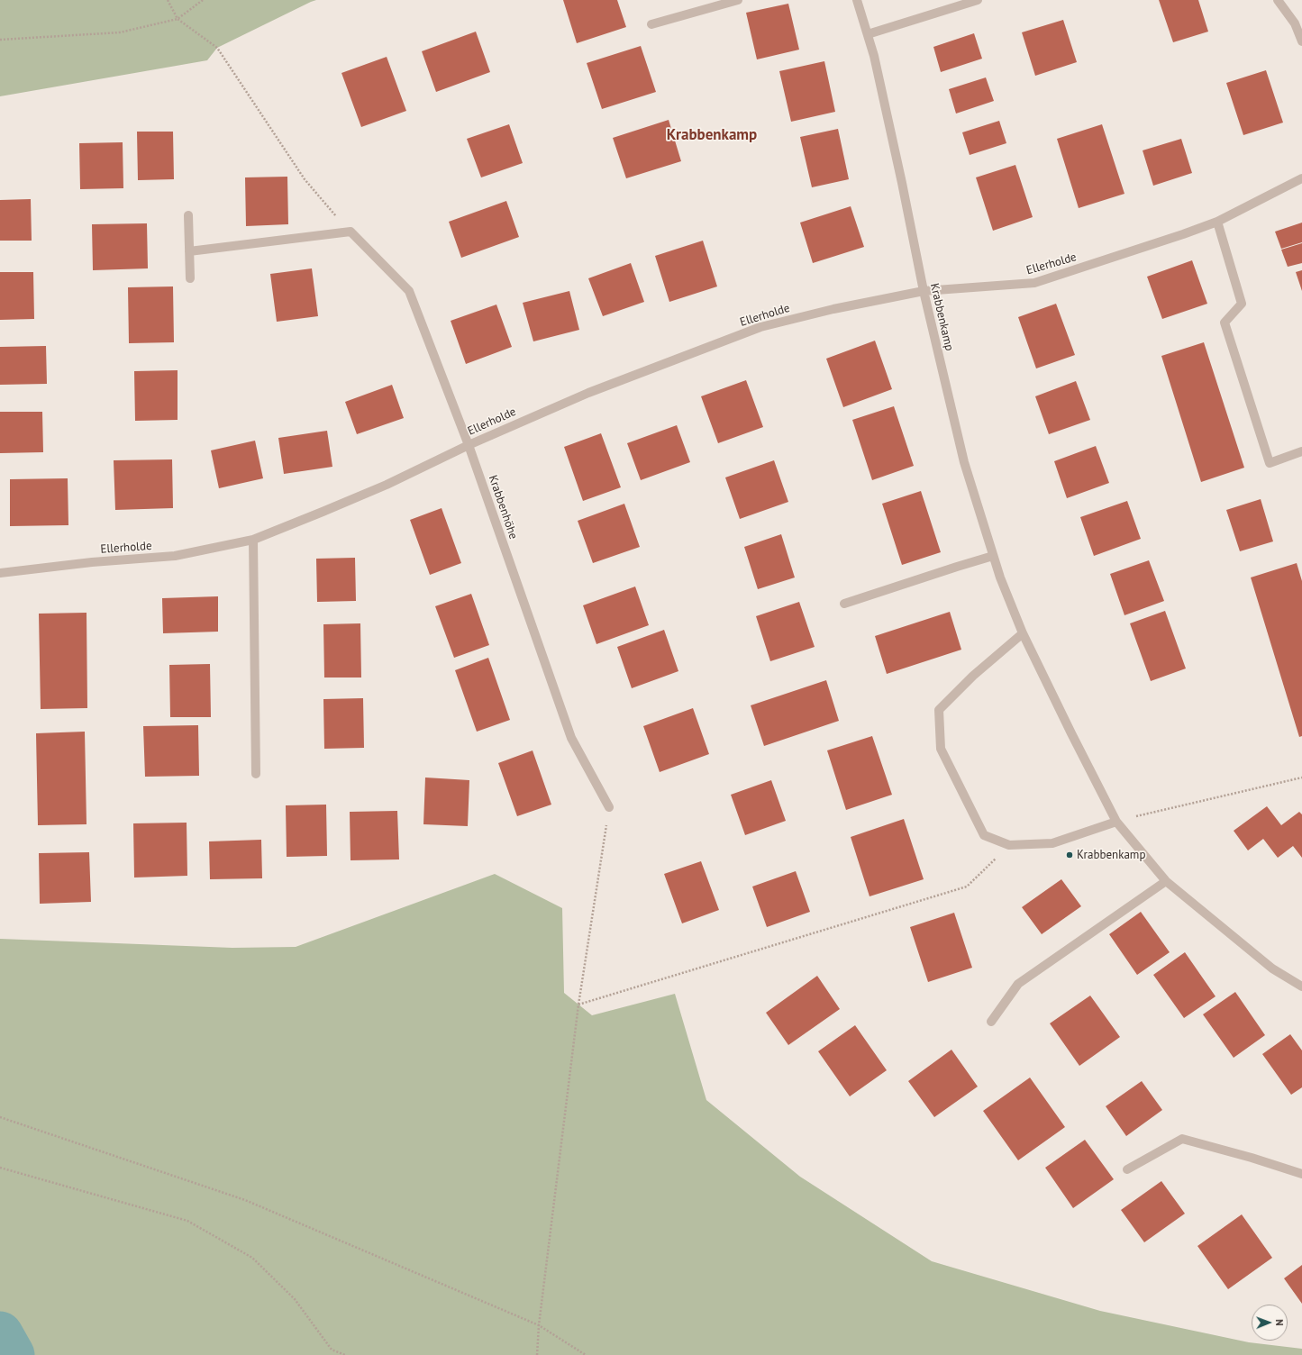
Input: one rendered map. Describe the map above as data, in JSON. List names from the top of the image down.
{
  "streets": {
    "street": ["Ellerholde", "Krabbenkamp", "Krabbenhöhe"]
  },
  "crossings": [
    ["Ellerholde", "Krabbenkamp"],
    ["Ellerholde", "Krabbenhöhe"]
  ],
  "districts": ["Krabbenkamp"],
  "places": ["Krabbenkamp"],
  "north": "right"
}
